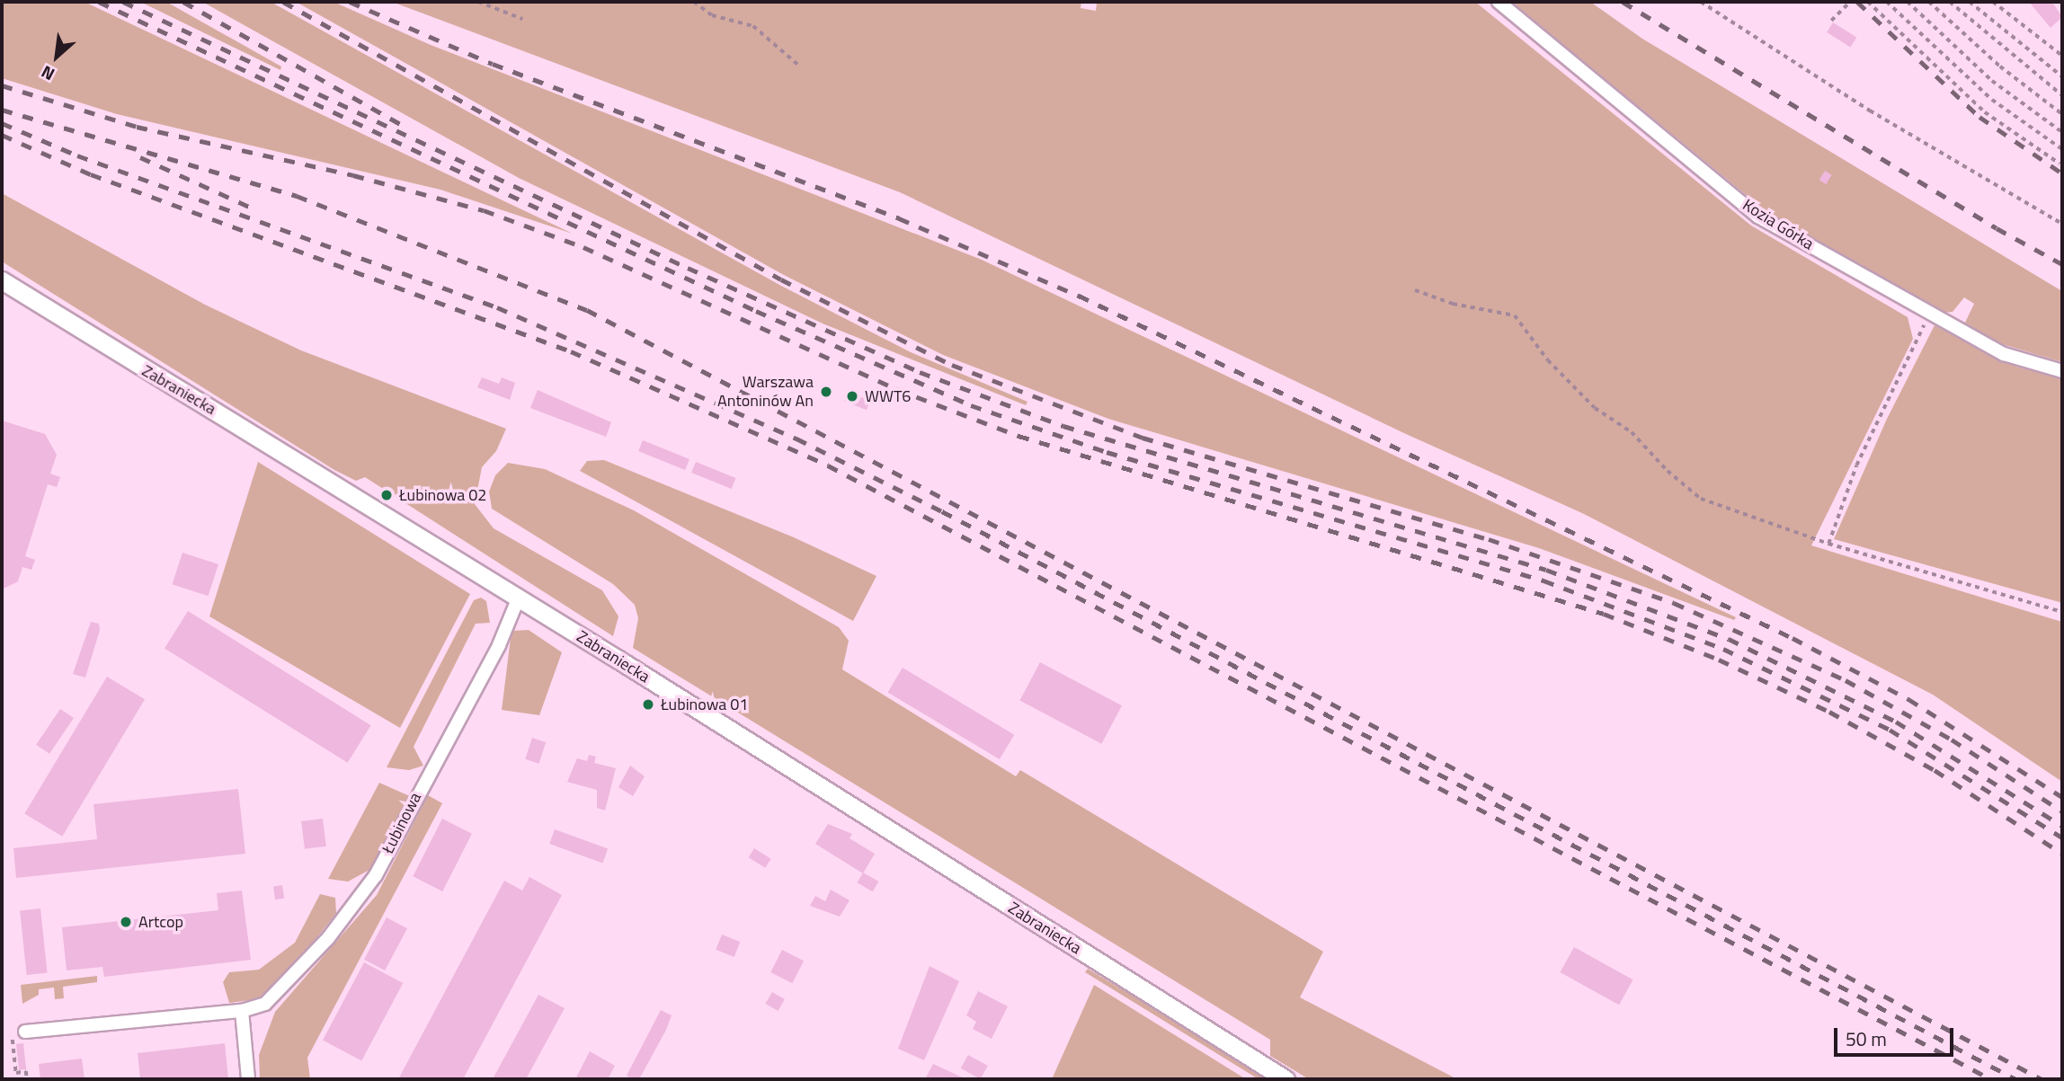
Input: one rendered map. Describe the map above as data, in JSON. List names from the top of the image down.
{
  "streets": {
    "main road": ["Zabraniecka"],
    "street": ["Kozia Górka", "Łubinowa"]
  },
  "crossings": [
    ["Zabraniecka", "Łubinowa"]
  ],
  "places": [
    "Warszawa Antoninów An",
    "WWT6",
    "Łubinowa 02",
    "Łubinowa 01",
    "Artcop"
  ],
  "scale_bar": "50 m",
  "north": "bottom left"
}
